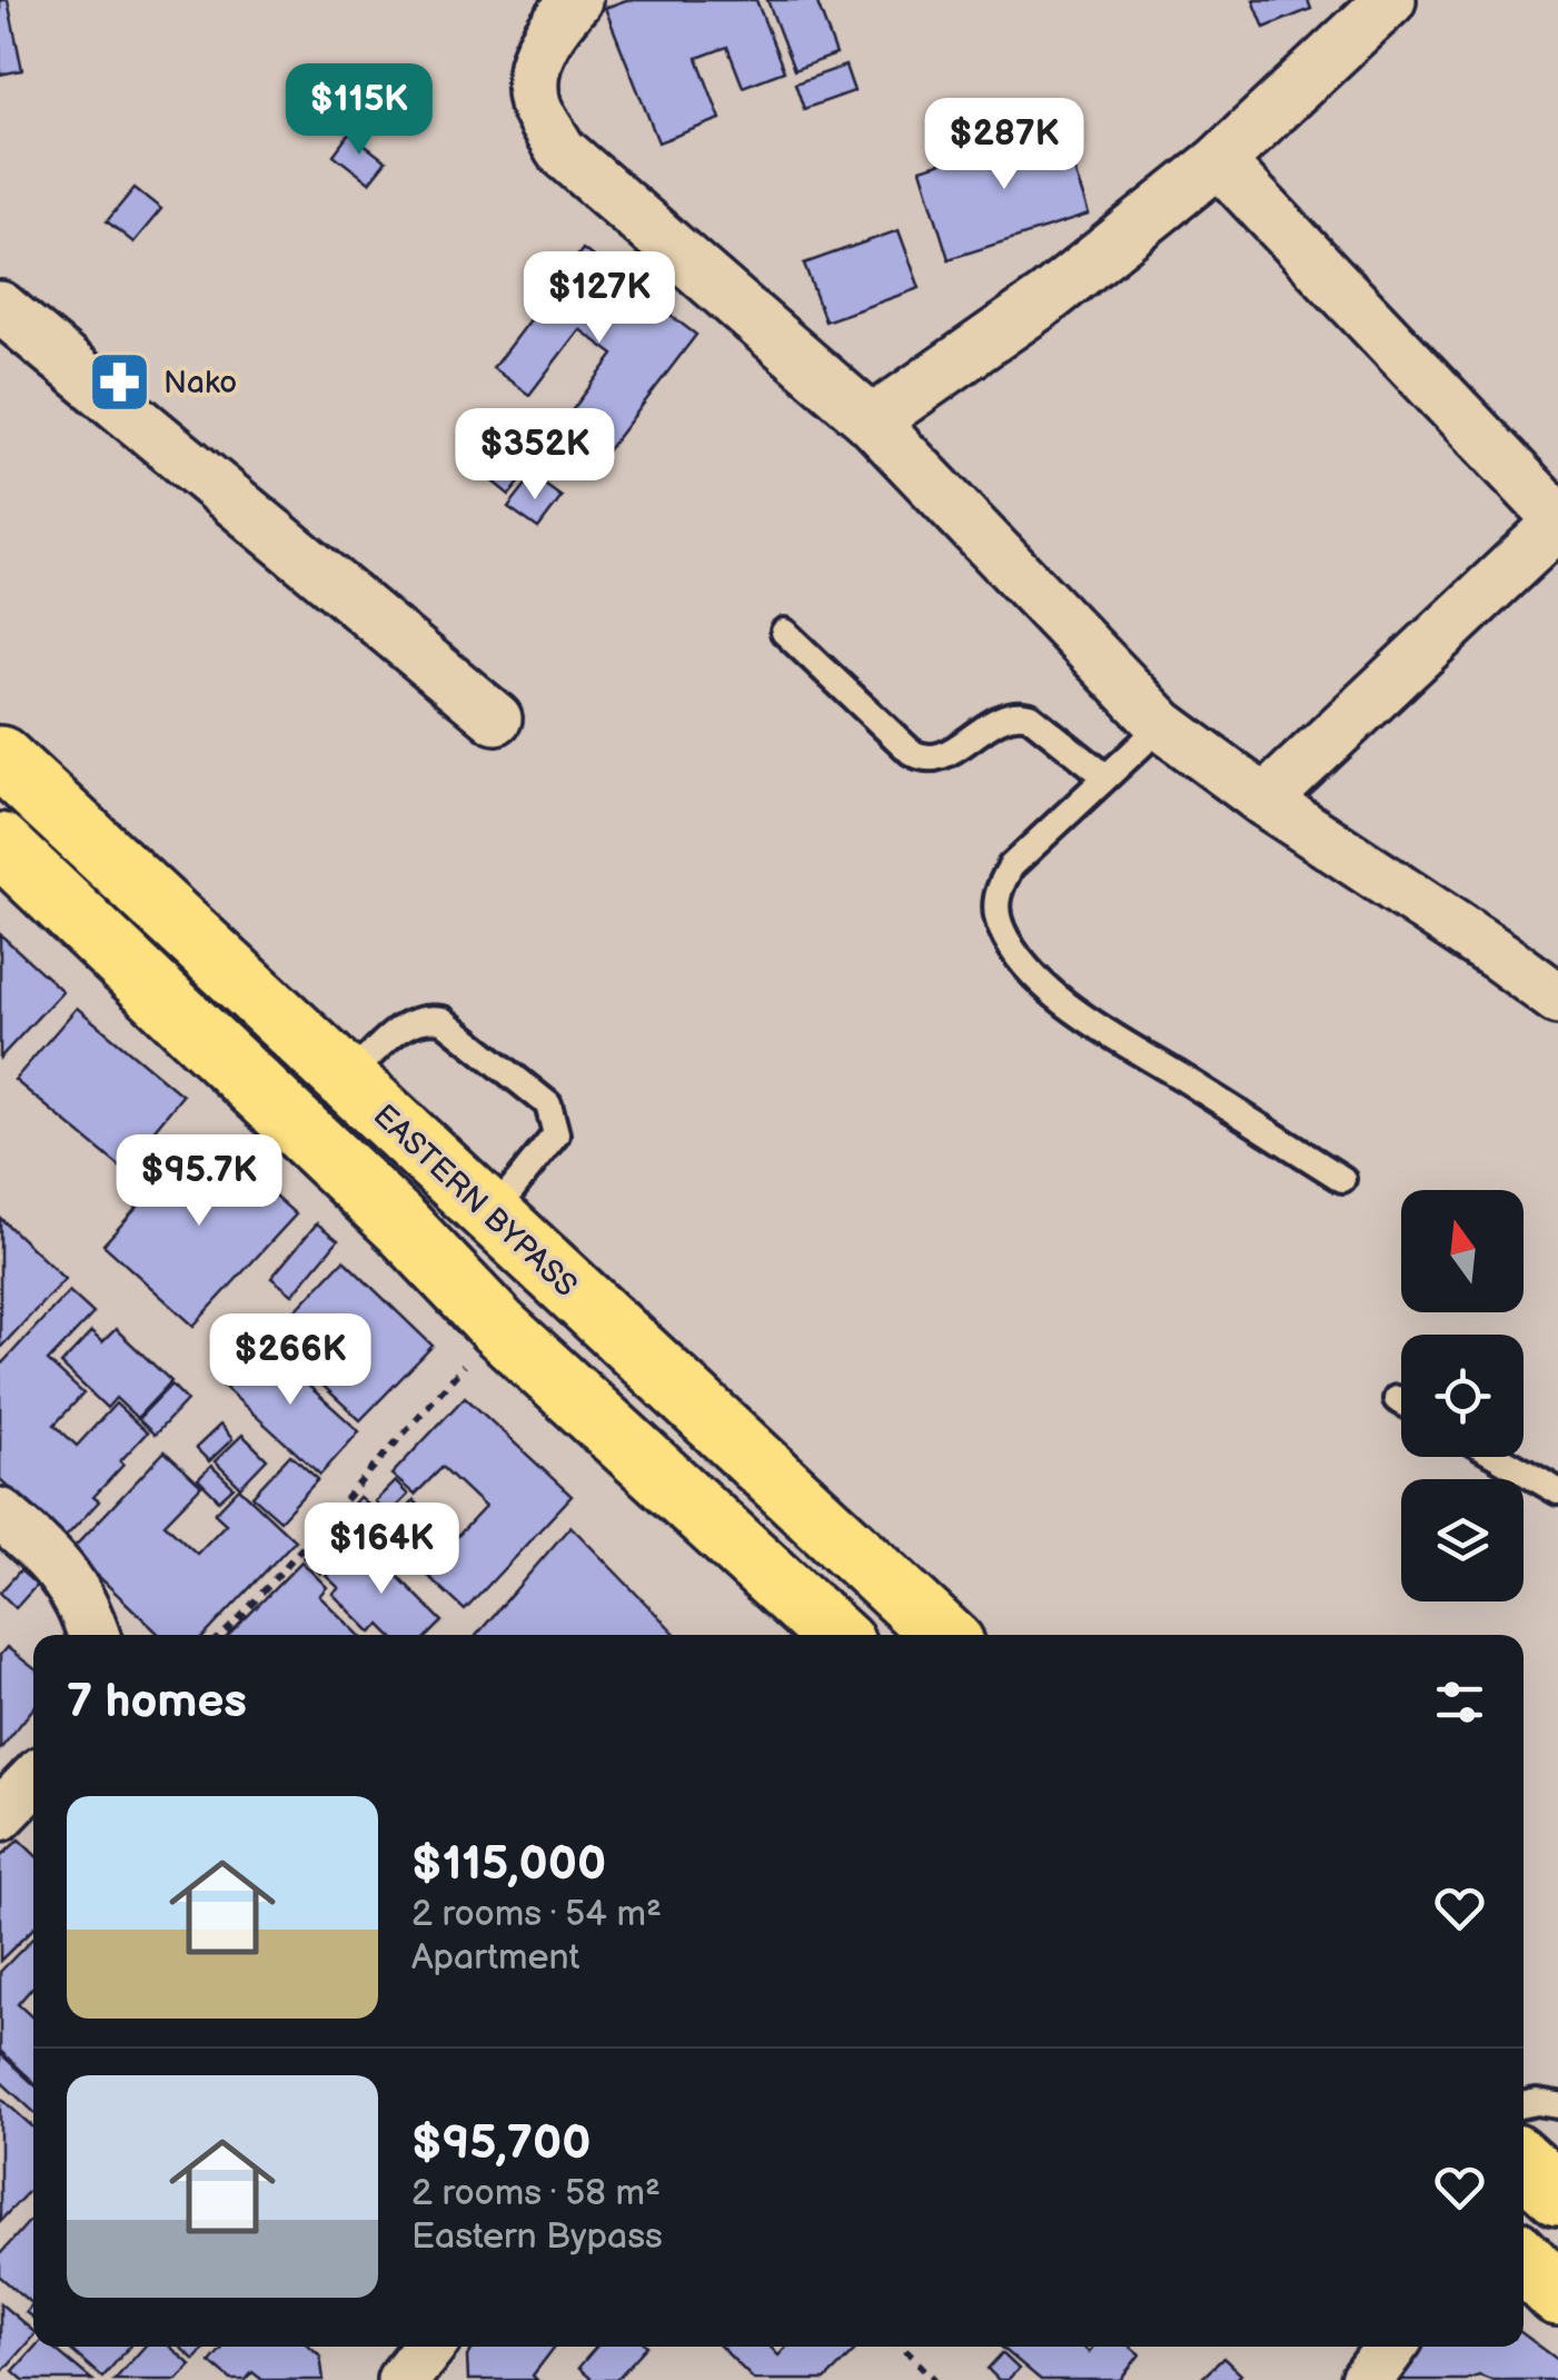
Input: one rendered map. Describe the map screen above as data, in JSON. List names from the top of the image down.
{
  "streets": {
    "highway": ["EASTERN BYPASS"]
  },
  "places": {
    "pharmacy": ["Nako"]
  },
  "north": "top",
  "page": {
    "price": [
      "$115K",
      "$287K",
      "$127K",
      "$352K",
      "$95.7K",
      "$266K",
      "$164K"
    ],
    "heading": "7 homes",
    "list": [
      {
        "name": "$115,000",
        "note": "2 rooms · 54 m² · Apartment"
      },
      {
        "name": "$95,700",
        "note": "2 rooms · 58 m² · Eastern Bypass"
      }
    ]
  }
}
